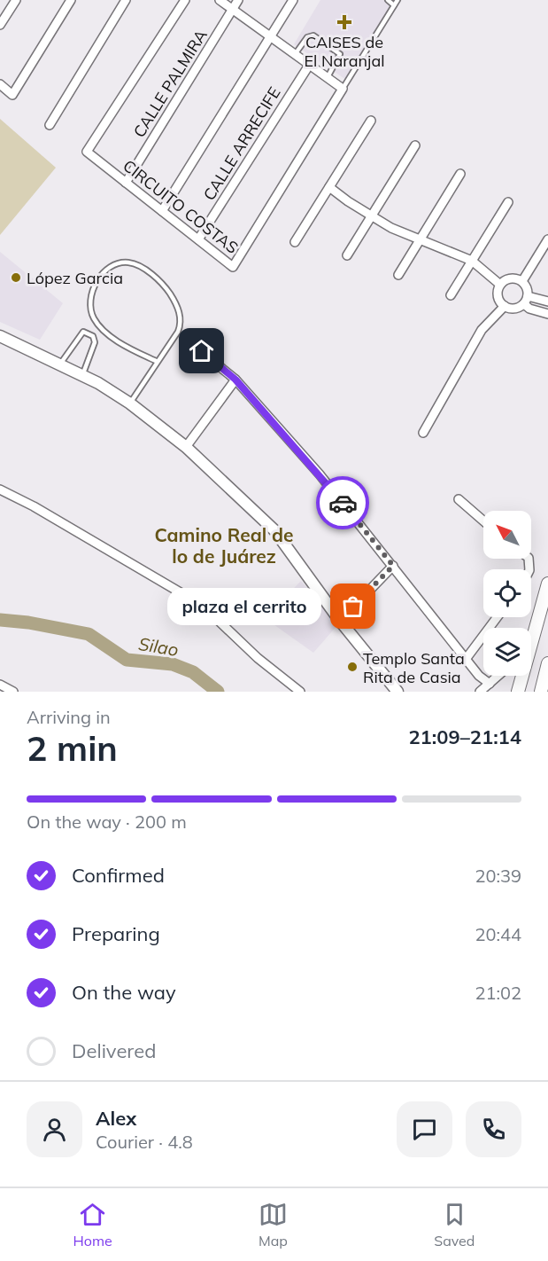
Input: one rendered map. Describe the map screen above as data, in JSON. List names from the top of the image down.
{
  "streets": {
    "street": ["CALLE PALMIRA", "CALLE ARRECIFE", "CIRCUITO COSTAS"]
  },
  "crossings": [
    ["CALLE PALMIRA", "CIRCUITO COSTAS"],
    ["CALLE ARRECIFE", "CIRCUITO COSTAS"]
  ],
  "districts": ["Camino Real de lo de Juárez"],
  "water": ["Silao"],
  "places": {
    "health": ["CAISES de El Naranjal"],
    "other": ["López Garcia", "plaza el cerrito", "Templo Santa Rita de Casia"]
  },
  "north": "top left",
  "page": {
    "bubble": "plaza el cerrito",
    "heading": ["2 min", "Arriving in", "21:09–21:14"],
    "panel": ["Alex", "Courier · 4.8"],
    "bar": "On the way · 200 m",
    "list": [
      ["Confirmed", "20:39"],
      ["Preparing", "20:44"],
      ["On the way", "21:02"],
      "Delivered"
    ],
    "tabs": ["Home", "Map", "Saved"]
  }
}
